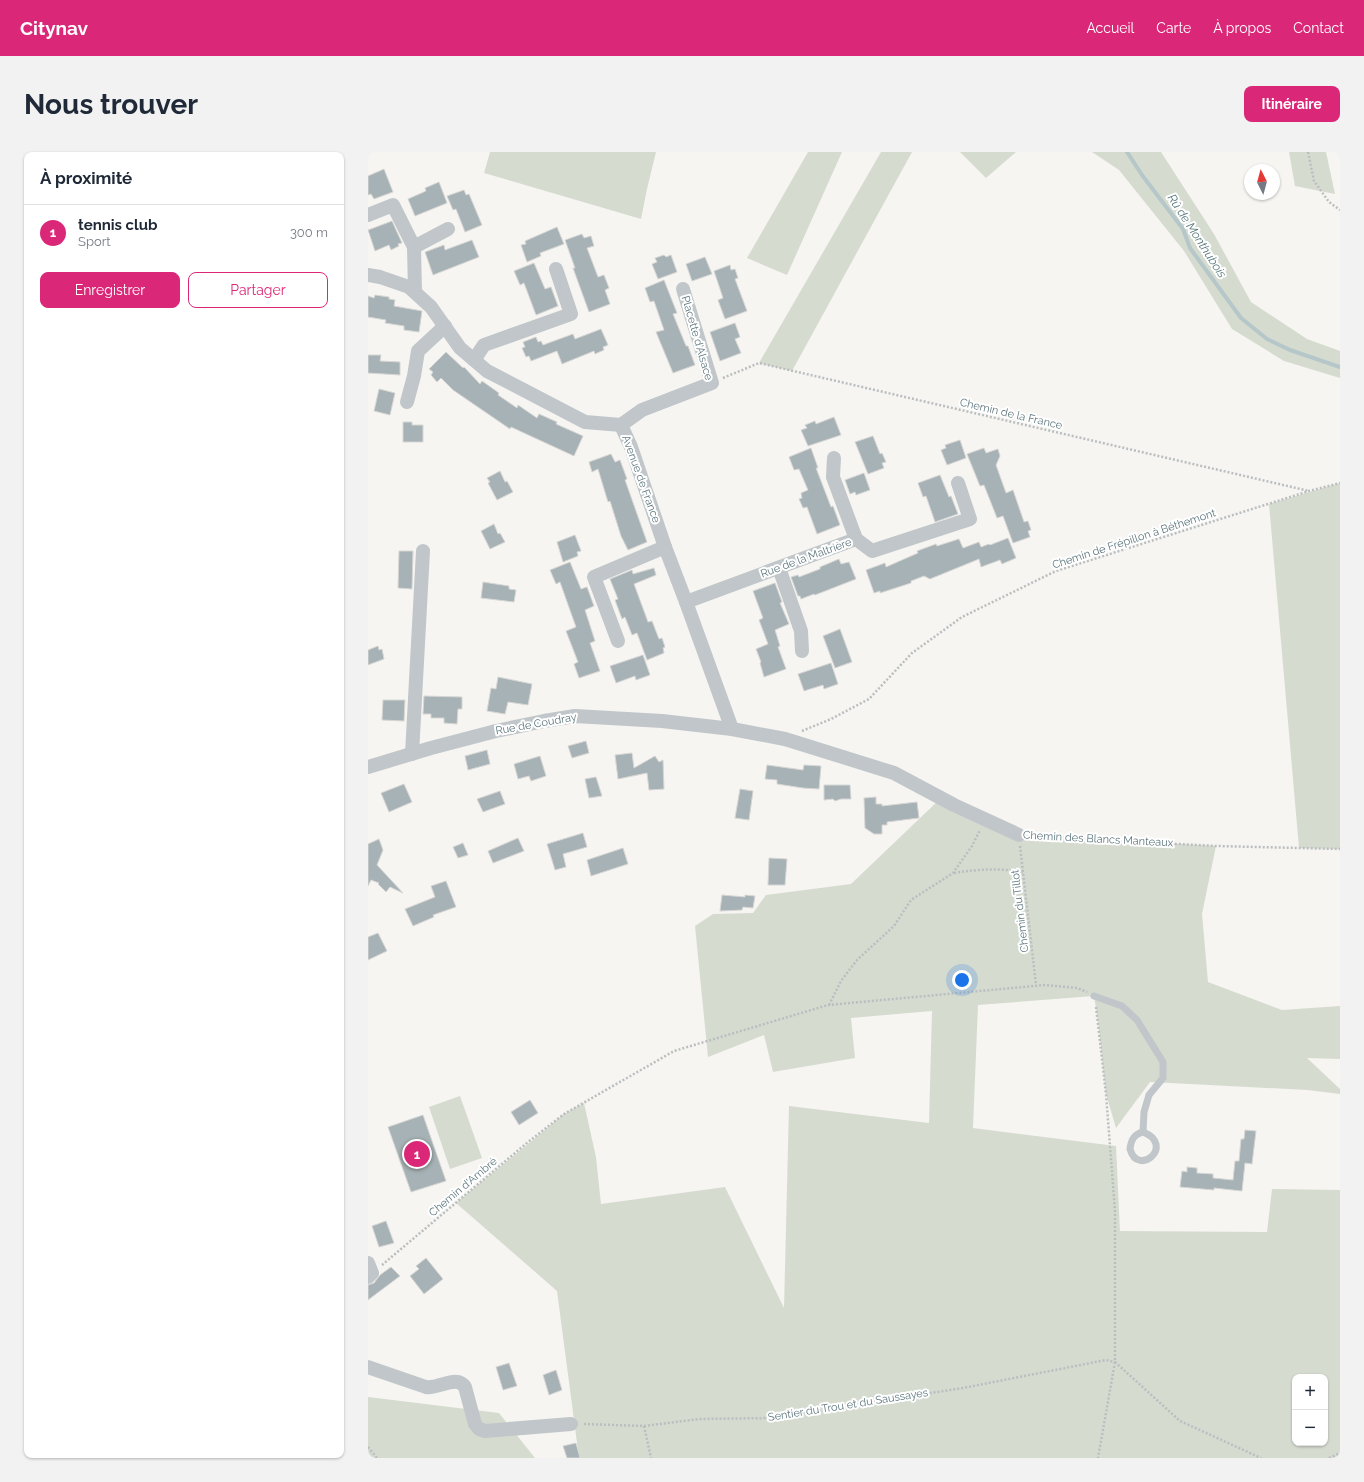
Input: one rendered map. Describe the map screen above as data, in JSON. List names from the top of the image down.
{
  "streets": {
    "street": [
      "Placette d'Alsace",
      "Avenue de France",
      "Rue de la Maltrière",
      "Rue de Coudray",
      "Chemin des Blancs Manteaux"
    ],
    "path": [
      "Chemin de la France",
      "Chemin de Frépillon à Béthemont",
      "Chemin du Tillot",
      "Chemin d'Ambré",
      "Sentier du Trou et du Saussayes"
    ]
  },
  "crossings": [
    ["Placette d'Alsace", "Chemin de la France"],
    ["Placette d'Alsace", "Avenue de France"],
    ["Chemin de la France", "Chemin de Frépillon à Béthemont"],
    ["Avenue de France", "Rue de la Maltrière"],
    ["Avenue de France", "Rue de Coudray"],
    ["Avenue de France", "Chemin des Blancs Manteaux"],
    ["Chemin de Frépillon à Béthemont", "Chemin des Blancs Manteaux"],
    ["Rue de Coudray", "Chemin des Blancs Manteaux"],
    ["Chemin des Blancs Manteaux", "Chemin du Tillot"],
    ["Chemin du Tillot", "Chemin d'Ambré"]
  ],
  "water": ["Rû de Monthubois"],
  "north": "top",
  "page": {
    "header": "Citynav",
    "nav": [
      "Accueil",
      "Carte",
      "À propos",
      "Contact"
    ],
    "buttons": [
      "Itinéraire",
      ["Enregistrer", "Partager"]
    ],
    "title": "Nous trouver",
    "heading": "À proximité",
    "list": [
      {
        "mark": "1",
        "name": "tennis club",
        "note": "Sport",
        "value": "300 m"
      }
    ],
    "pins": "1",
    "map_buttons": ["+", "−"]
  }
}
